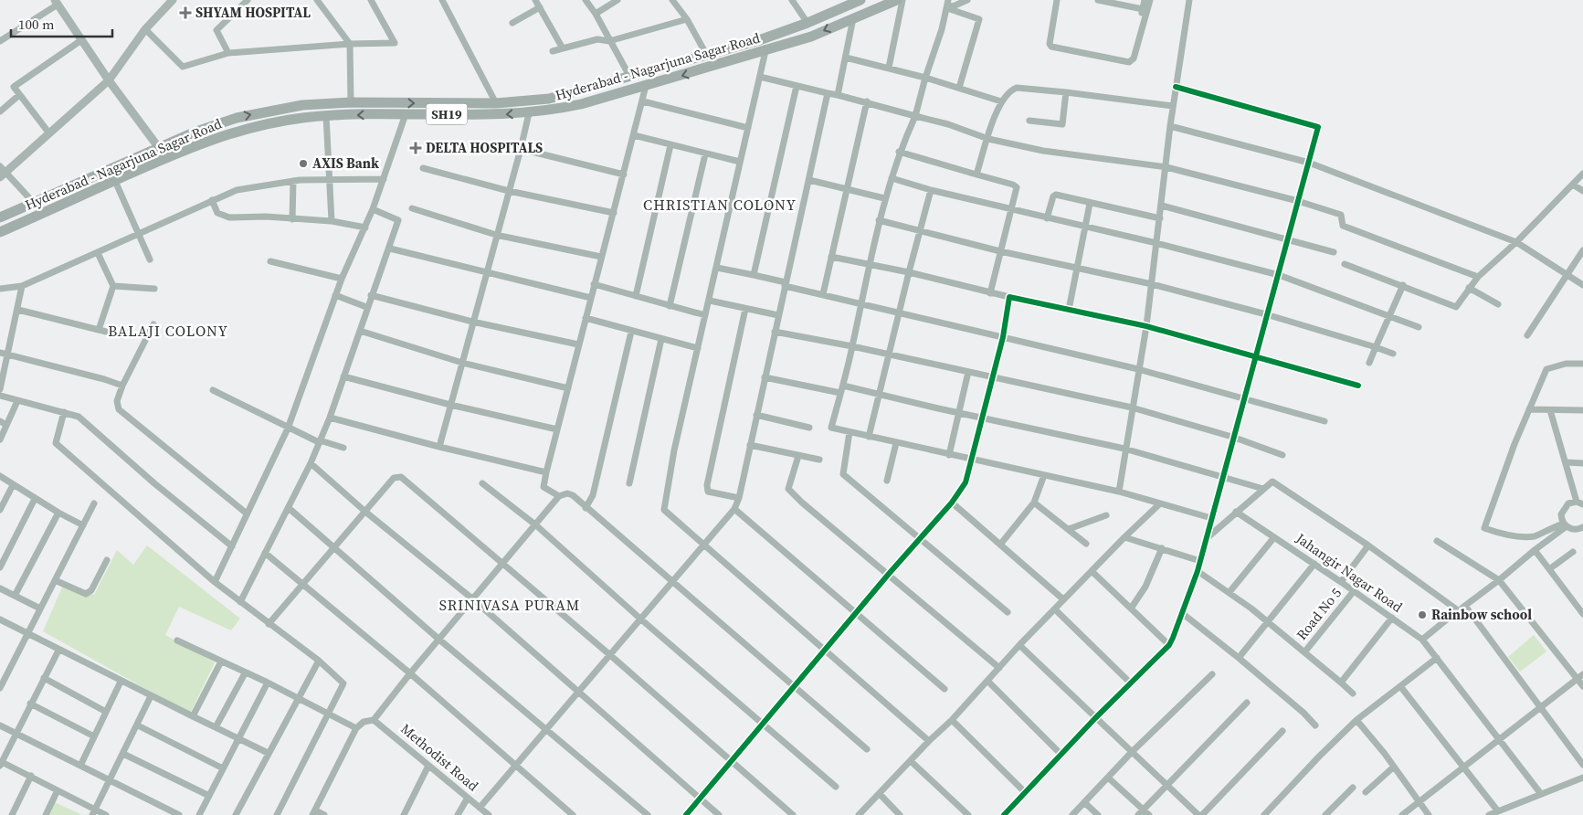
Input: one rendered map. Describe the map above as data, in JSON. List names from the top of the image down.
{
  "streets": {
    "main road": ["Hyderabad - Nagarjuna Sagar Road", "SH19"],
    "street": ["Jahangir Nagar Road", "Road No 5", "Methodist Road"]
  },
  "crossings": [
    ["Jahangir Nagar Road", "Road No 5"]
  ],
  "districts": ["CHRISTIAN COLONY", "BALAJI COLONY", "SRINIVASA PURAM"],
  "places": {
    "health": ["SHYAM HOSPITAL", "DELTA HOSPITALS"],
    "other": ["AXIS Bank", "Rainbow school"]
  },
  "scale_bar": "100 m"
}
